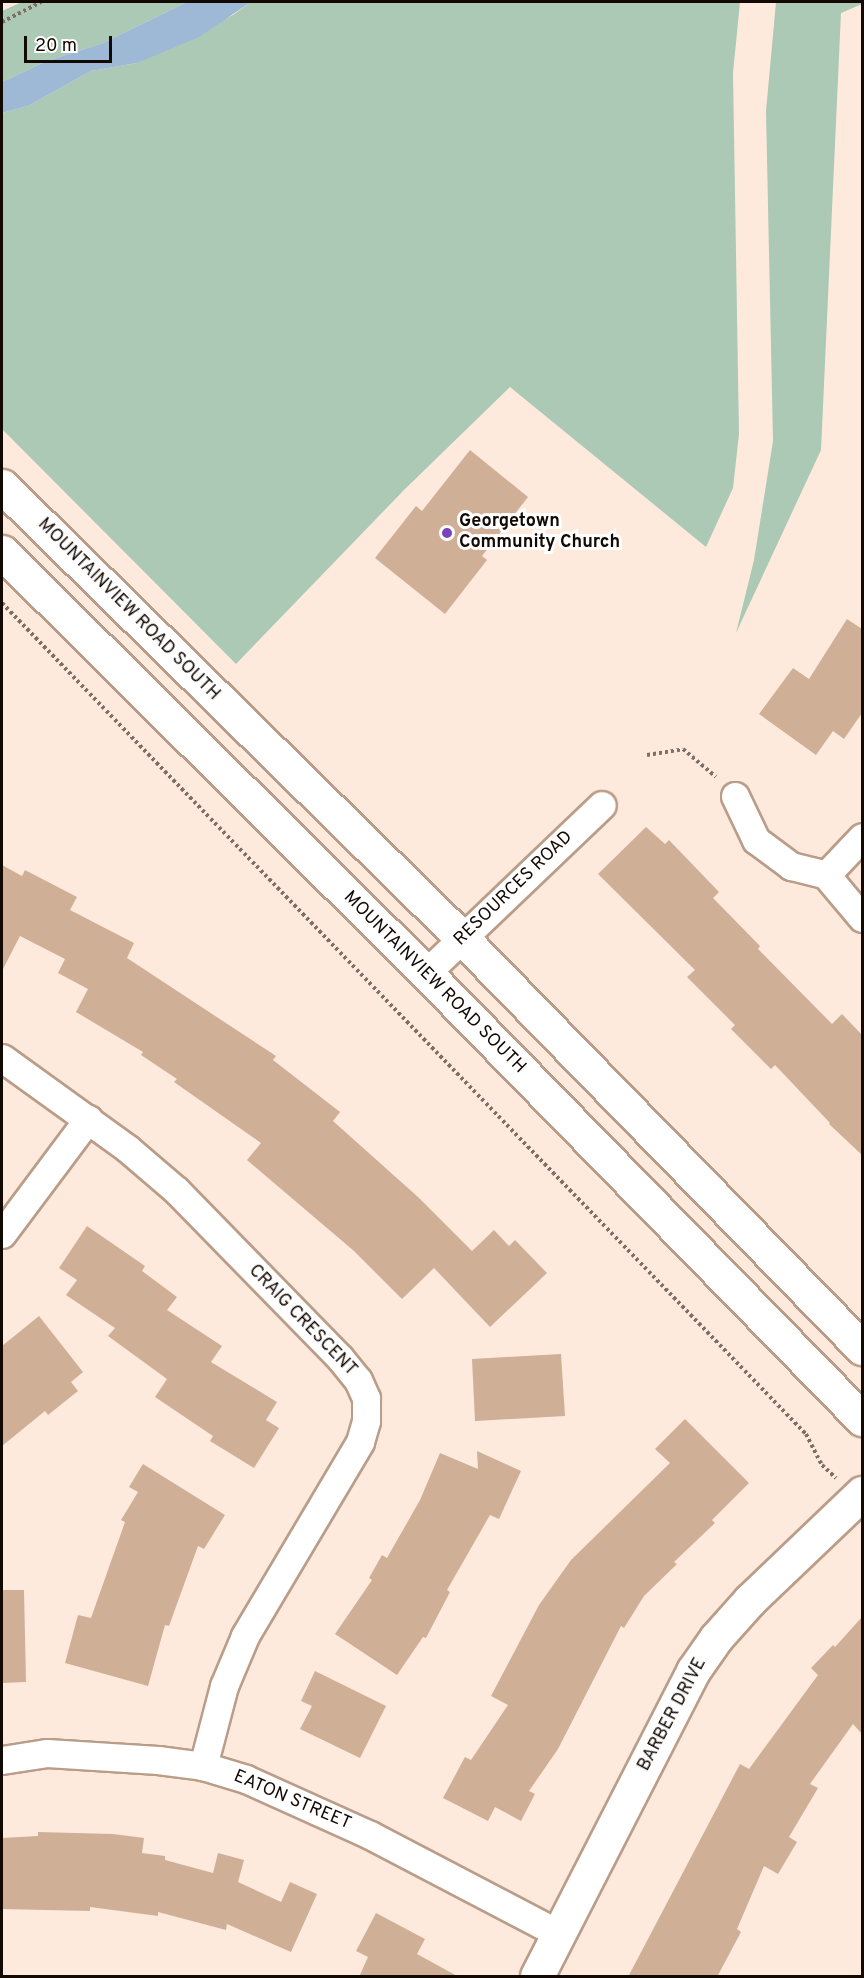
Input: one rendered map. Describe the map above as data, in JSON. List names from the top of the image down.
{
  "streets": {
    "main road": ["MOUNTAINVIEW ROAD SOUTH", "BARBER DRIVE"],
    "street": ["RESOURCES ROAD", "CRAIG CRESCENT", "EATON STREET"]
  },
  "crossings": [
    ["MOUNTAINVIEW ROAD SOUTH", "RESOURCES ROAD"],
    ["CRAIG CRESCENT", "EATON STREET"],
    ["BARBER DRIVE", "EATON STREET"]
  ],
  "places": ["Georgetown Community Church"],
  "scale_bar": "20 m"
}
